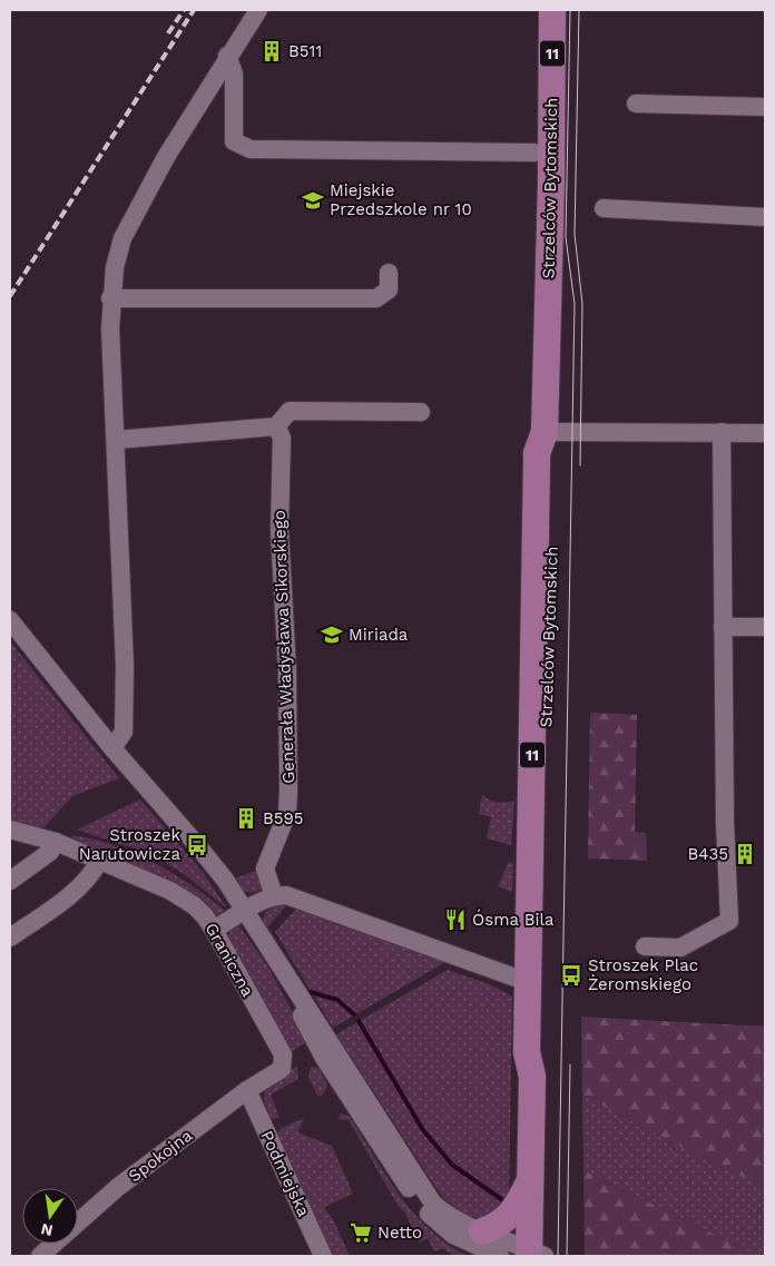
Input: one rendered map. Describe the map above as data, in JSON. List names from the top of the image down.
{
  "streets": {
    "highway": ["11", "Strzelców Bytomskich"],
    "street": [
      "Generała Władysława Sikorskiego",
      "Graniczna",
      "Spokojna",
      "Podmiejska"
    ]
  },
  "crossings": [
    ["Graniczna", "Spokojna"],
    ["Spokojna", "Podmiejska"]
  ],
  "places": {
    "building": ["B511", "B595", "B435"],
    "school or university": ["Miejskie Przedszkole nr 10", "Miriada"],
    "bus stop": ["Stroszek Narutowicza", "Stroszek Plac Żeromskiego"],
    "restaurant": ["Ósma Bila"],
    "supermarket": ["Netto"]
  },
  "north": "bottom"
}
